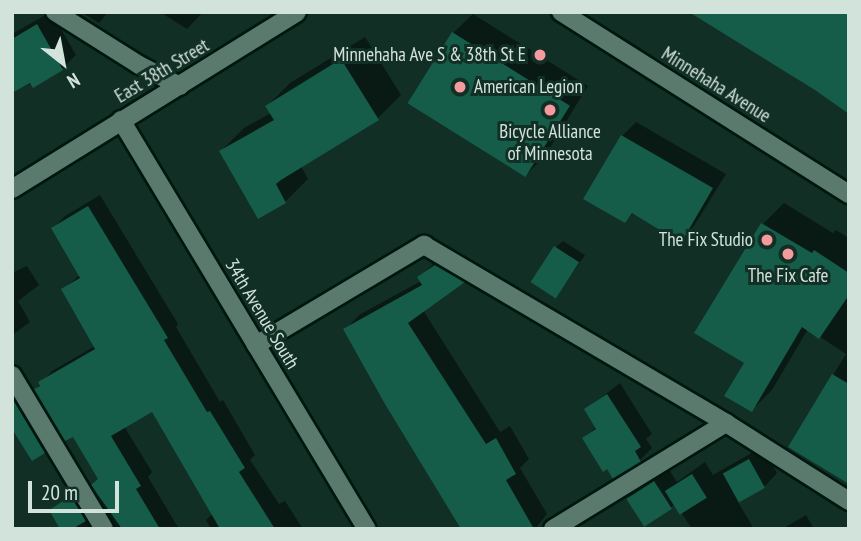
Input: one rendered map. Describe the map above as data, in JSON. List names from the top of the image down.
{
  "streets": {
    "street": ["East 38th Street", "Minnehaha Avenue", "34th Avenue South"]
  },
  "crossings": [
    ["East 38th Street", "34th Avenue South"]
  ],
  "places": [
    "Minnehaha Ave S & 38th St E",
    "American Legion",
    "Bicycle Alliance of Minnesota",
    "The Fix Studio",
    "The Fix Cafe"
  ],
  "scale_bar": "20 m",
  "north": "bottom right"
}
